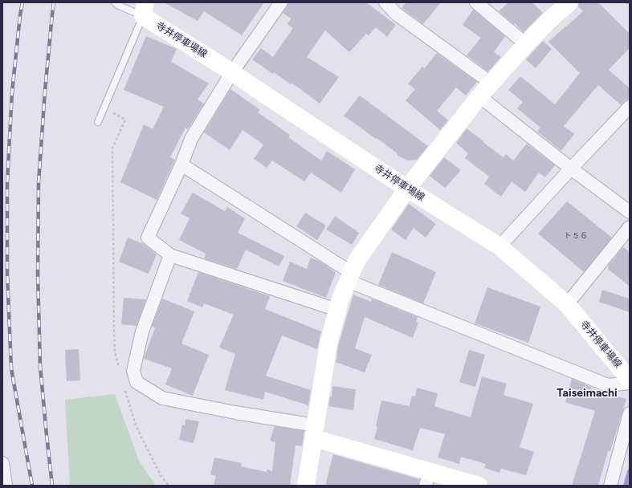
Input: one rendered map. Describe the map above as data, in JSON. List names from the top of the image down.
{
  "streets": {
    "street": ["寺井停車場線"]
  },
  "districts": ["Taiseimachi"],
  "house_numbers": ["ト５６"]
}
